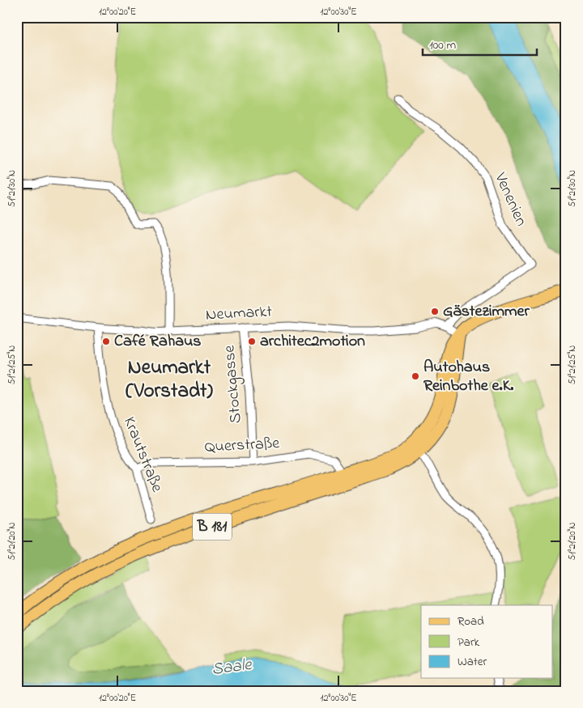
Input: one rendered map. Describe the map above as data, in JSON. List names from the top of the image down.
{
  "streets": {
    "main road": ["B 181"],
    "street": [
      "Venenien",
      "Neumarkt",
      "Stockgasse",
      "Querstraße",
      "Krautstraße"
    ]
  },
  "crossings": [
    ["Venenien", "Neumarkt"],
    ["Neumarkt", "Stockgasse"],
    ["Neumarkt", "Krautstraße"],
    ["Stockgasse", "Querstraße"],
    ["Querstraße", "Krautstraße"],
    ["Querstraße", "B 181"]
  ],
  "districts": ["Neumarkt (Vorstadt)"],
  "water": ["Saale"],
  "places": [
    "Gästezimmer",
    "Café Rahaus",
    "architec2motion",
    "Autohaus Reinbothe e.K."
  ],
  "legend": ["Road", "Park", "Water"],
  "scale_bar": "100 m",
  "coordinates": [
    "12°00'20\"E",
    "12°00'30\"E",
    "51°21'30\"N",
    "51°21'25\"N",
    "51°21'20\"N"
  ]
}
